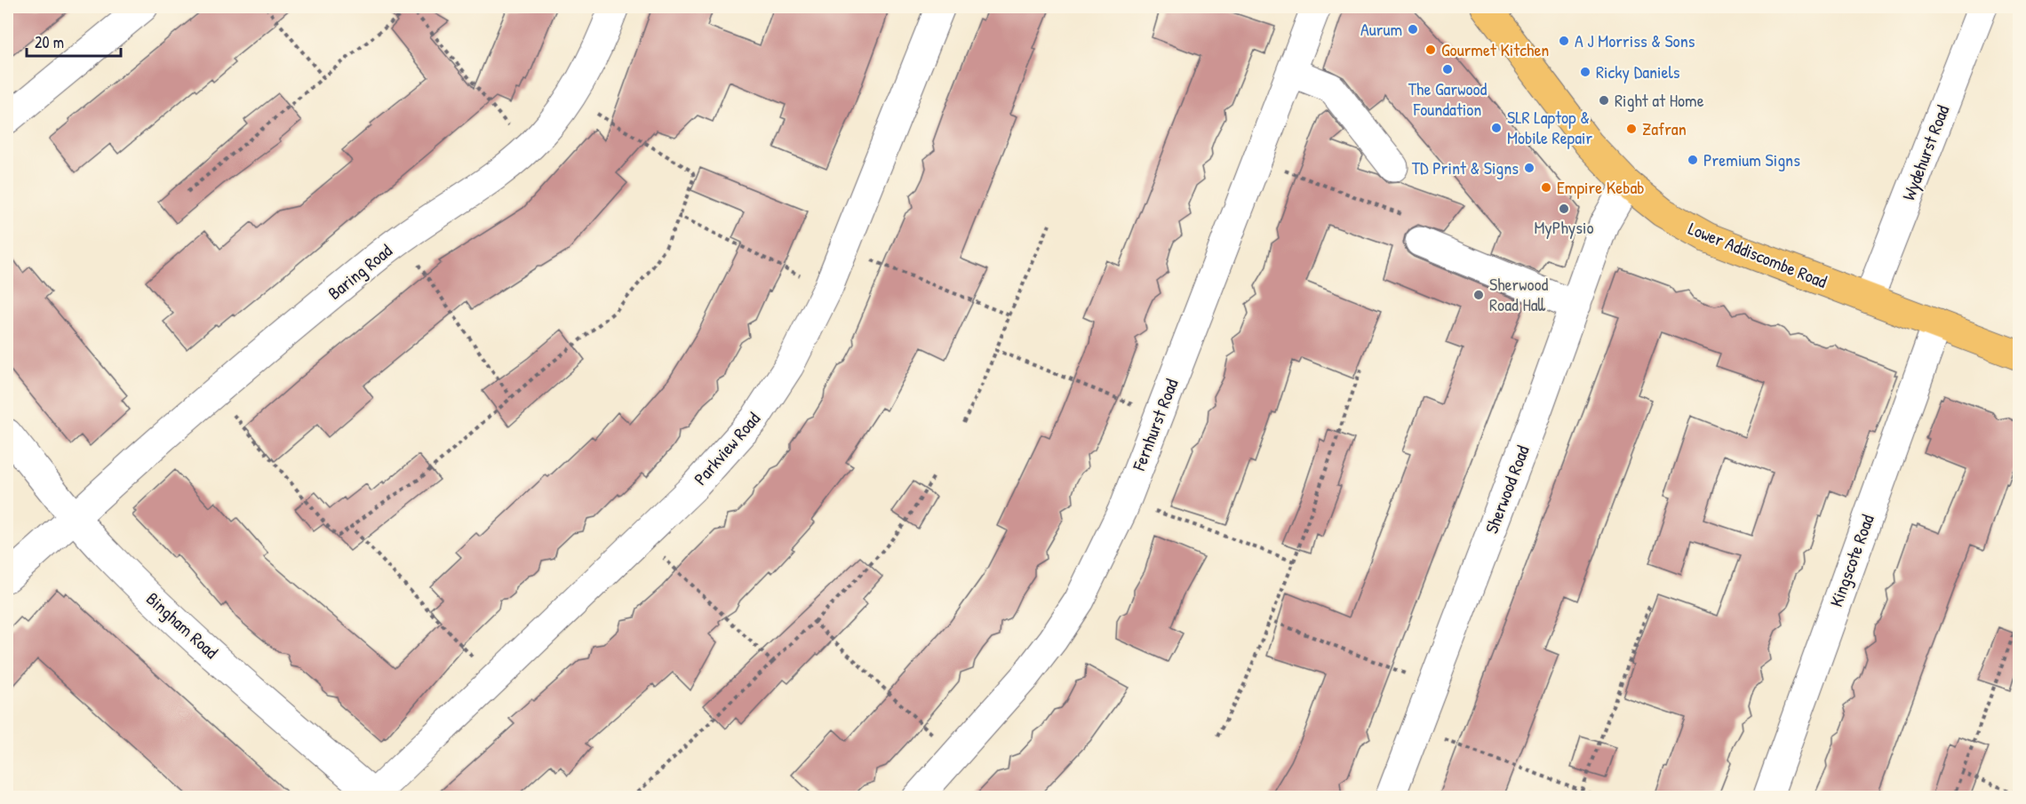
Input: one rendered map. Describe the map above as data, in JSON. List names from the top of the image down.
{
  "streets": {
    "main road": ["Lower Addiscombe Road"],
    "street": [
      "Wydehurst Road",
      "Baring Road",
      "Fernhurst Road",
      "Parkview Road",
      "Sherwood Road",
      "Kingscote Road",
      "Bingham Road"
    ]
  },
  "crossings": [
    ["Wydehurst Road", "Lower Addiscombe Road"],
    ["Lower Addiscombe Road", "Sherwood Road"],
    ["Lower Addiscombe Road", "Kingscote Road"],
    ["Baring Road", "Bingham Road"],
    ["Parkview Road", "Bingham Road"]
  ],
  "places": [
    "Aurum",
    "A J Morriss & Sons",
    "Gourmet Kitchen",
    "The Garwood Foundation",
    "Ricky Daniels",
    "Right at Home",
    "SLR Laptop & Mobile Repair",
    "Zafran",
    "Premium Signs",
    "TD Print & Signs",
    "Empire Kebab",
    "MyPhysio",
    "Sherwood Road Hall"
  ],
  "scale_bar": "20 m"
}
